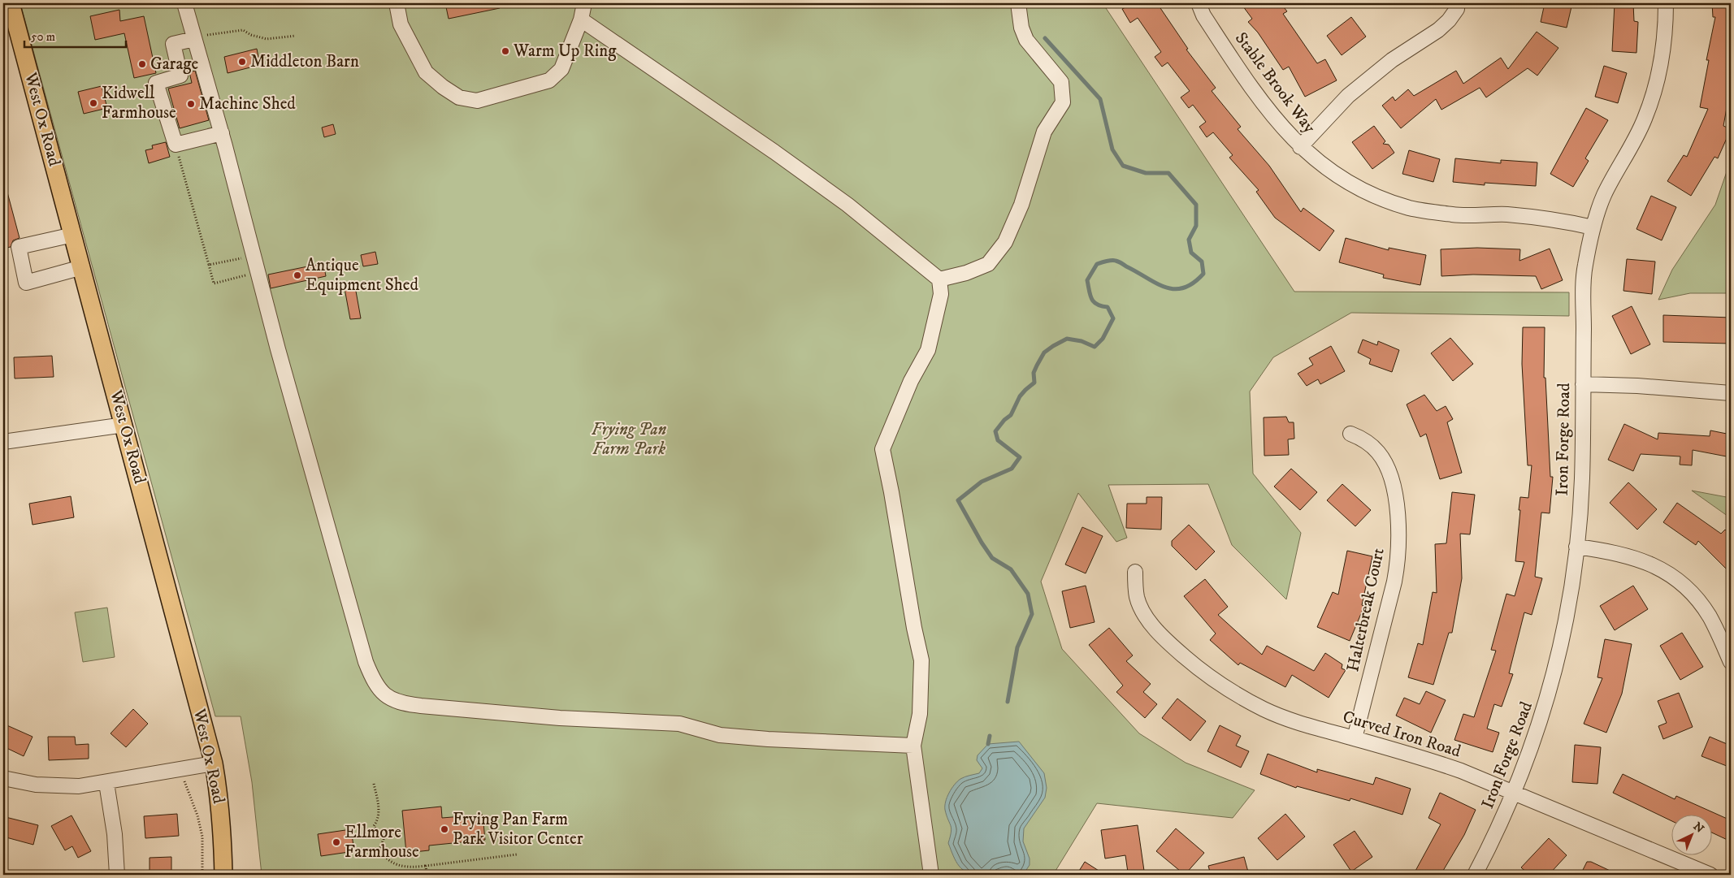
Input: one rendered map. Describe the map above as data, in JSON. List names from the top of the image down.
{
  "streets": {
    "main road": ["West Ox Road"],
    "street": [
      "Stable Brook Way",
      "Iron Forge Road",
      "Halterbreak Court",
      "Curved Iron Road"
    ]
  },
  "crossings": [
    ["Stable Brook Way", "Iron Forge Road"],
    ["Iron Forge Road", "Curved Iron Road"],
    ["Halterbreak Court", "Curved Iron Road"]
  ],
  "parks": ["Frying Pan Farm Park"],
  "places": [
    "Warm Up Ring",
    "Middleton Barn",
    "Garage",
    "Kidwell Farmhouse",
    "Machine Shed",
    "Antique Equipment Shed",
    "Frying Pan Farm Park Visitor Center",
    "Ellmore Farmhouse"
  ],
  "scale_bar": "50 m",
  "north": "top right"
}
